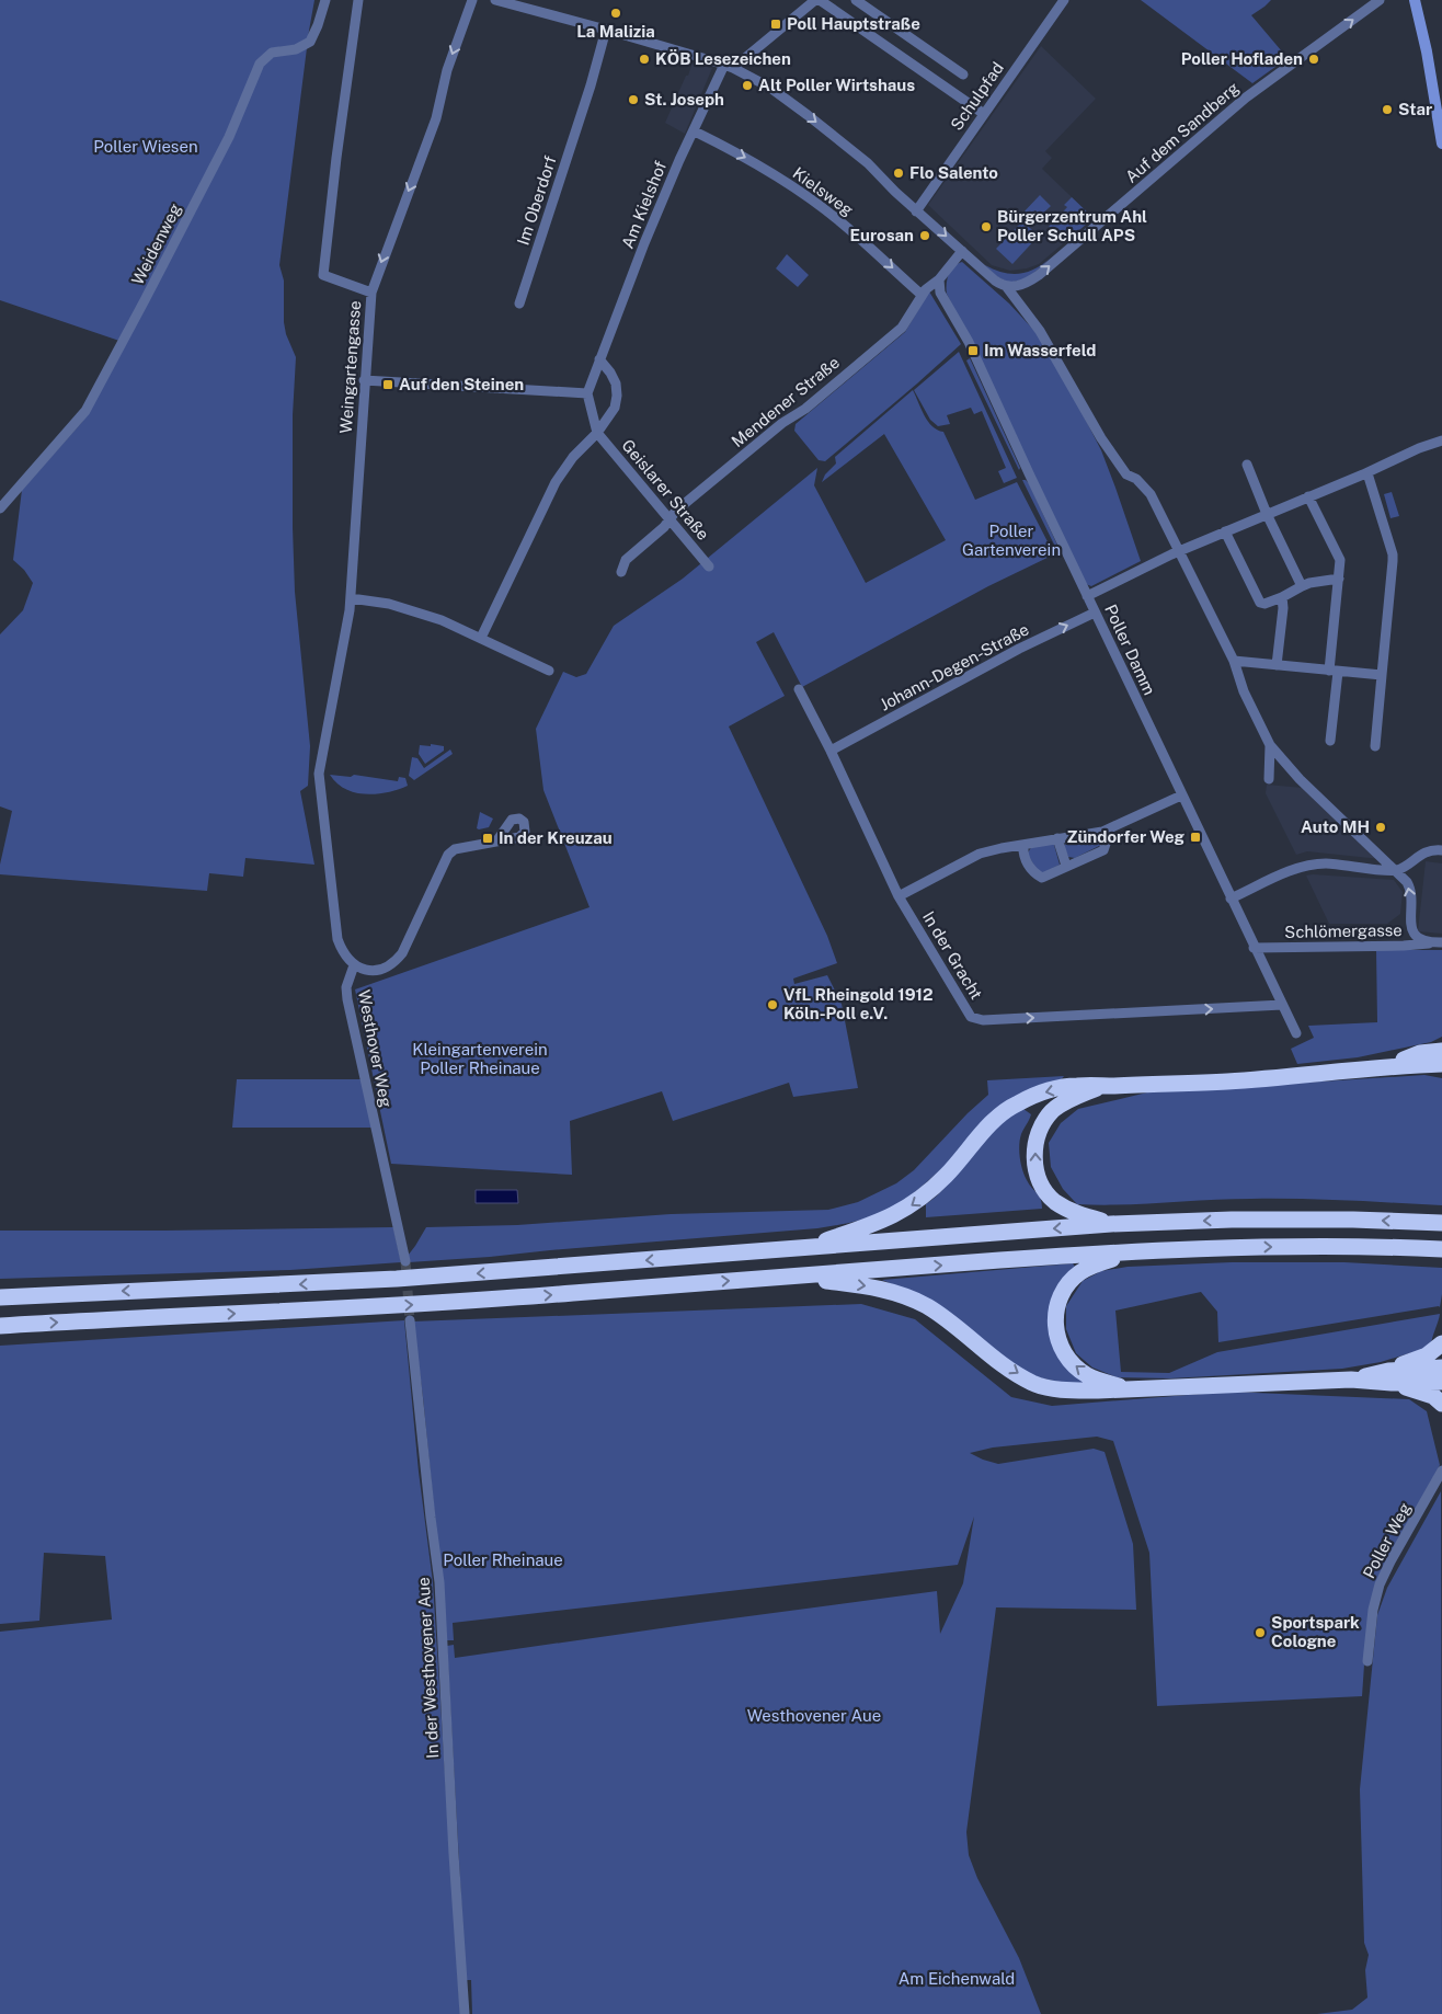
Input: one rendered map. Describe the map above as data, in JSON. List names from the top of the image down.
{
  "streets": {
    "street": [
      "Schulpfad",
      "Auf dem Sandberg",
      "Kielsweg",
      "Im Oberdorf",
      "Am Kielshof",
      "Weidenweg",
      "Weingartengasse",
      "Mendener Straße",
      "Geislarer Straße",
      "Poller Damm",
      "Johann-Degen-Straße",
      "Schlömergasse",
      "In der Gracht",
      "Westhover Weg",
      "Poller Weg",
      "In der Westhovener Aue"
    ]
  },
  "crossings": [
    ["Kielsweg", "Am Kielshof"],
    ["Kielsweg", "Mendener Straße"],
    ["Weingartengasse", "Westhover Weg"],
    ["Mendener Straße", "Geislarer Straße"],
    ["Mendener Straße", "Poller Damm"],
    ["Poller Damm", "Johann-Degen-Straße"],
    ["Poller Damm", "Schlömergasse"],
    ["Poller Damm", "In der Gracht"],
    ["Johann-Degen-Straße", "In der Gracht"]
  ],
  "one_way": ["Auf dem Sandberg", "Johann-Degen-Straße", "In der Gracht"],
  "parks": [
    "Poller Wiesen",
    "Poller Gartenverein",
    "Kleingartenverein Poller Rheinaue",
    "Poller Rheinaue",
    "Westhovener Aue",
    "Am Eichenwald"
  ],
  "places": {
    "other": [
      "La Malizia",
      "KÖB Lesezeichen",
      "Poller Hofladen",
      "Alt Poller Wirtshaus",
      "St. Joseph",
      "Star",
      "Flo Salento",
      "Bürgerzentrum Ahl Poller Schull APS",
      "Eurosan",
      "Auto MH",
      "VfL Rheingold 1912 Köln-Poll e.V.",
      "Sportspark Cologne"
    ],
    "transit": [
      "Poll Hauptstraße",
      "Im Wasserfeld",
      "Auf den Steinen",
      "Zündorfer Weg",
      "In der Kreuzau"
    ]
  }
}
